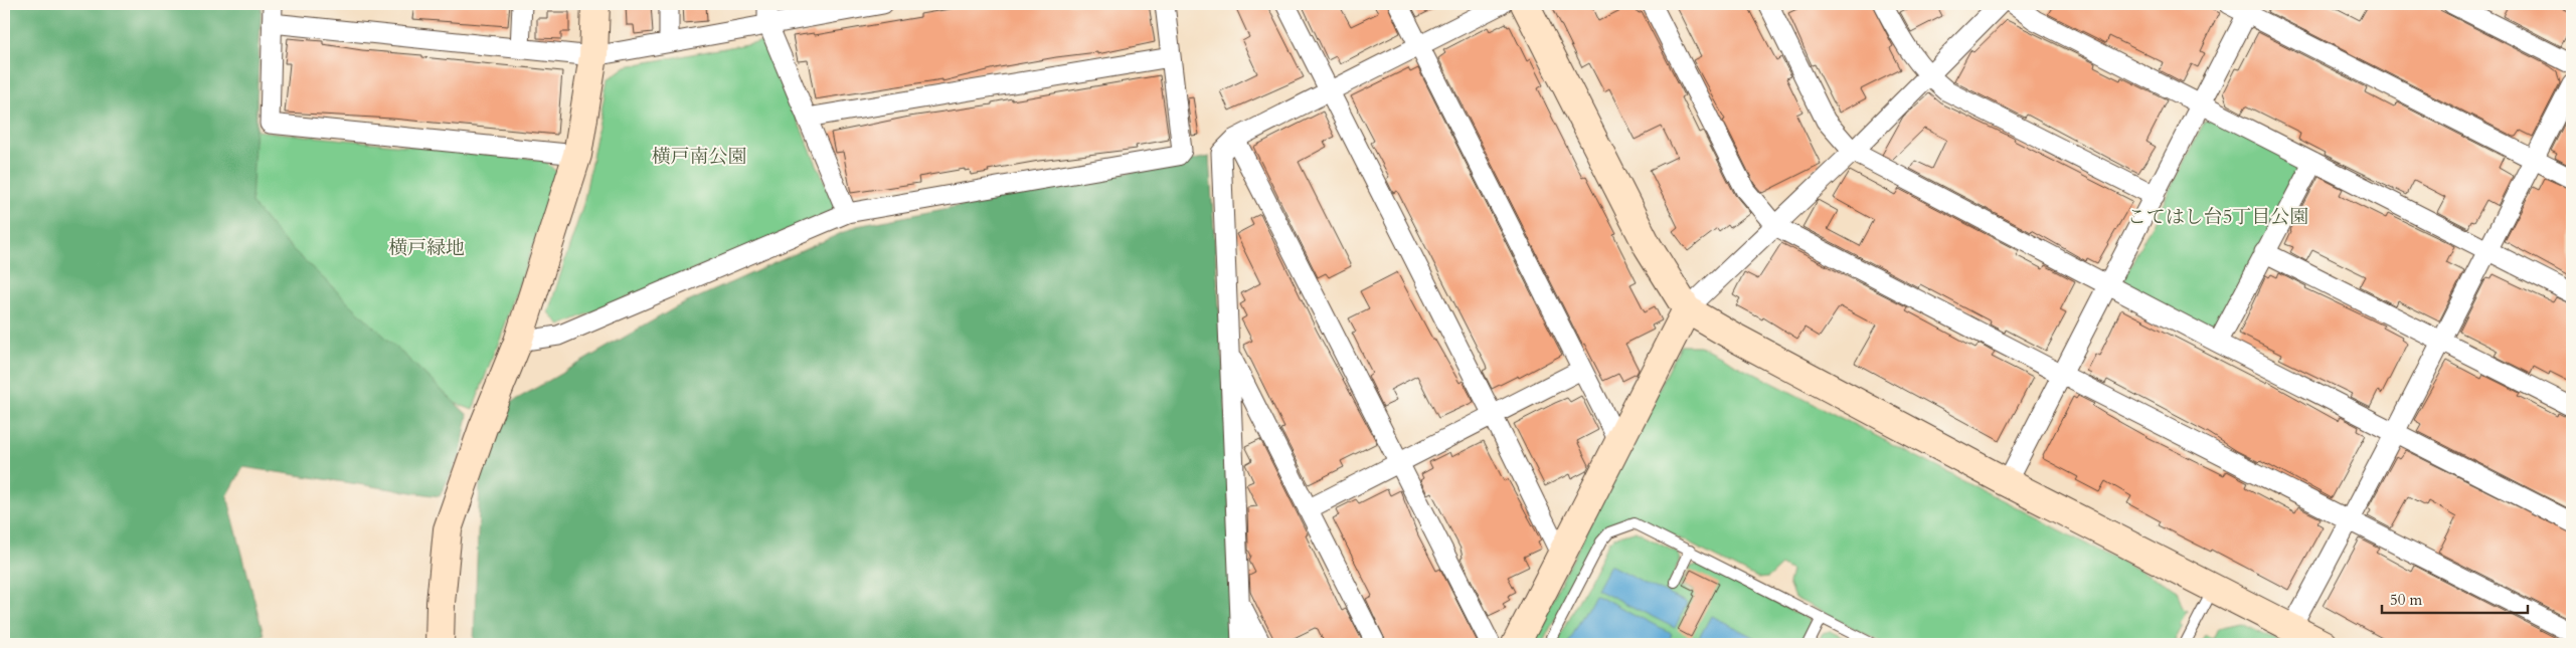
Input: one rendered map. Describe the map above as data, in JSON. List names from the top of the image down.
{
  "parks": ["横戸南公園", "こてはし台5丁目公園", "横戸緑地"],
  "scale_bar": "50 m"
}
